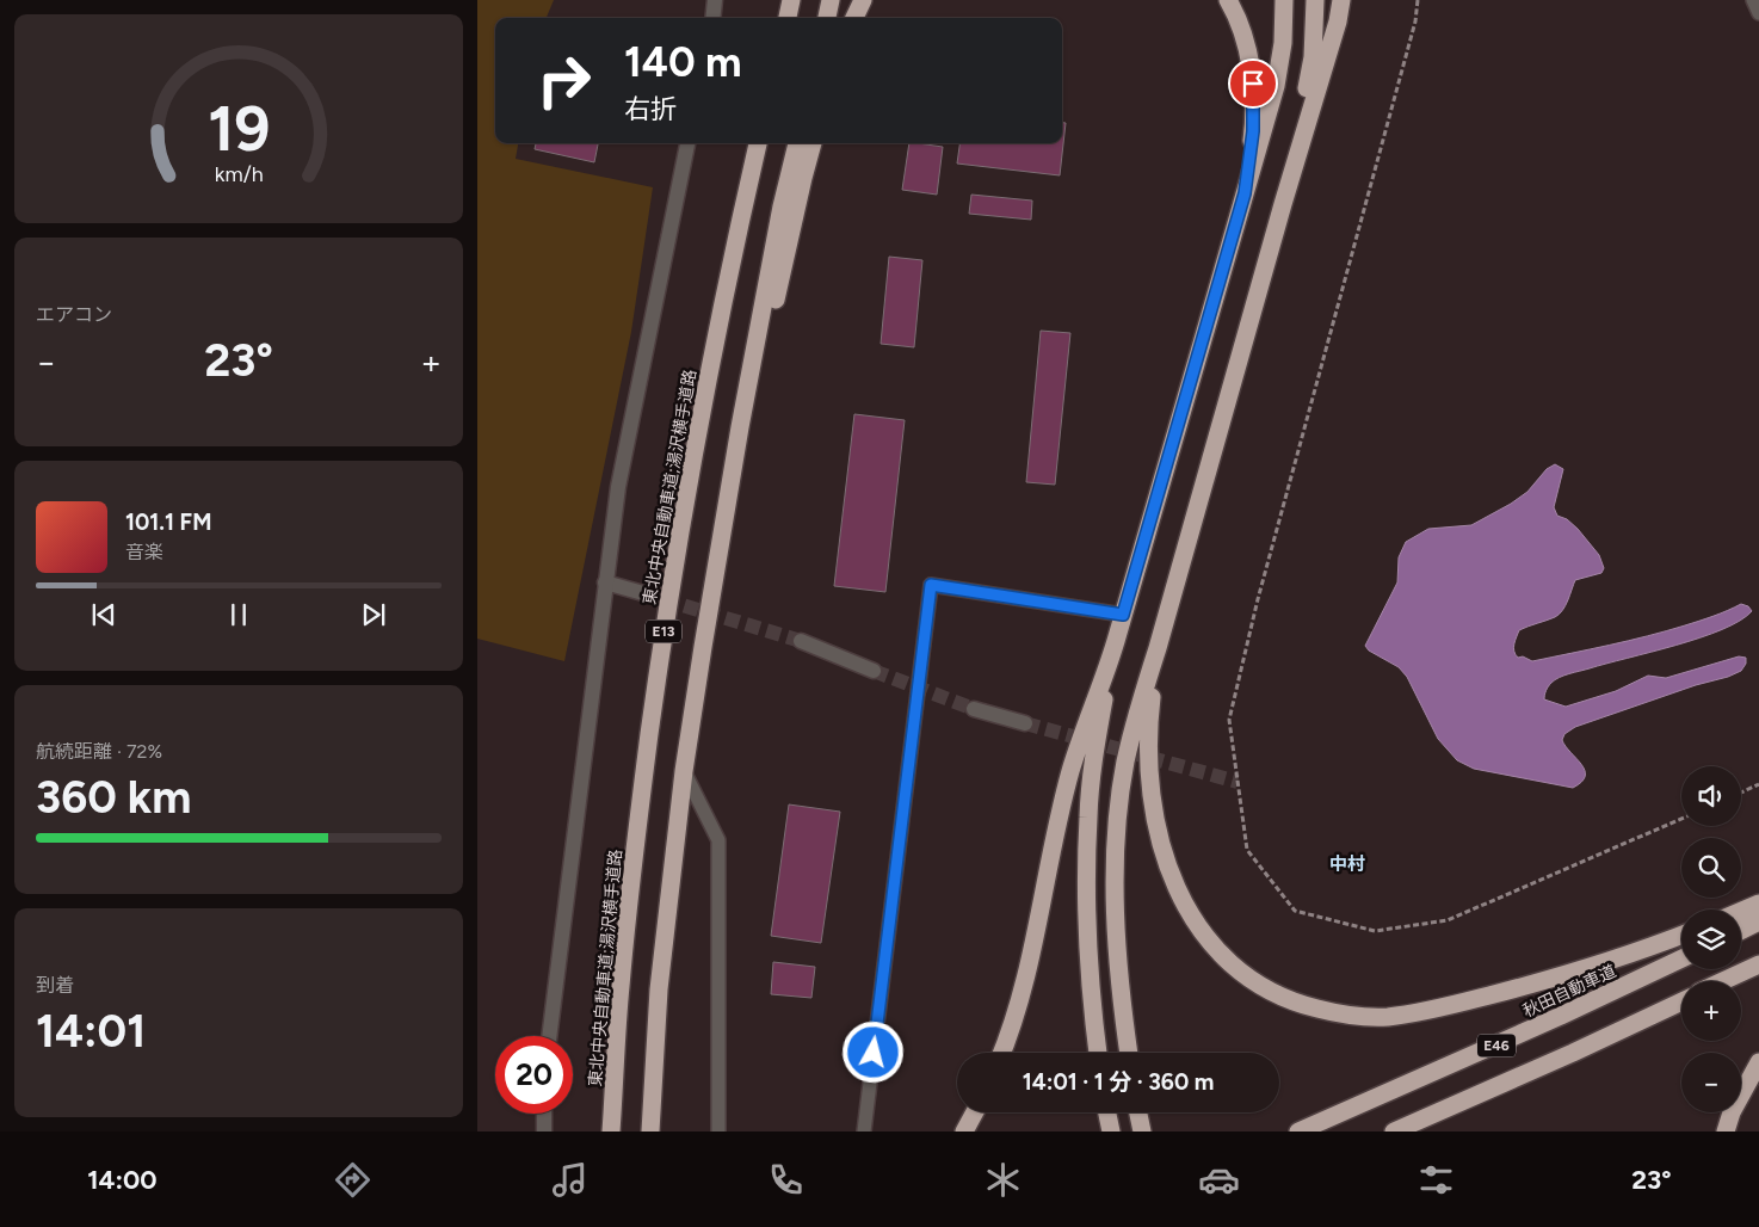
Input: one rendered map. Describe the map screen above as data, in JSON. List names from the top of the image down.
{
  "streets": {
    "highway": [
      "東北中央自動車道;湯沢横手道路",
      "E13",
      "秋田自動車道",
      "E46"
    ]
  },
  "districts": ["中村"],
  "page": {
    "turn": ["140 m", "右折"],
    "tile": [
      "エアコン",
      ["航続距離 · 72%", "360 km"],
      ["到着", "14:01"]
    ],
    "heat": ["−", "23°", "+"],
    "song": ["101.1 FM", "音楽"],
    "map_buttons": ["+", "−"],
    "limit": "20",
    "trip": "14:01 · 1 分 · 360 m",
    "tabs": ["14:00", "23°"],
    "gauge": ["19", "km/h"]
  }
}
